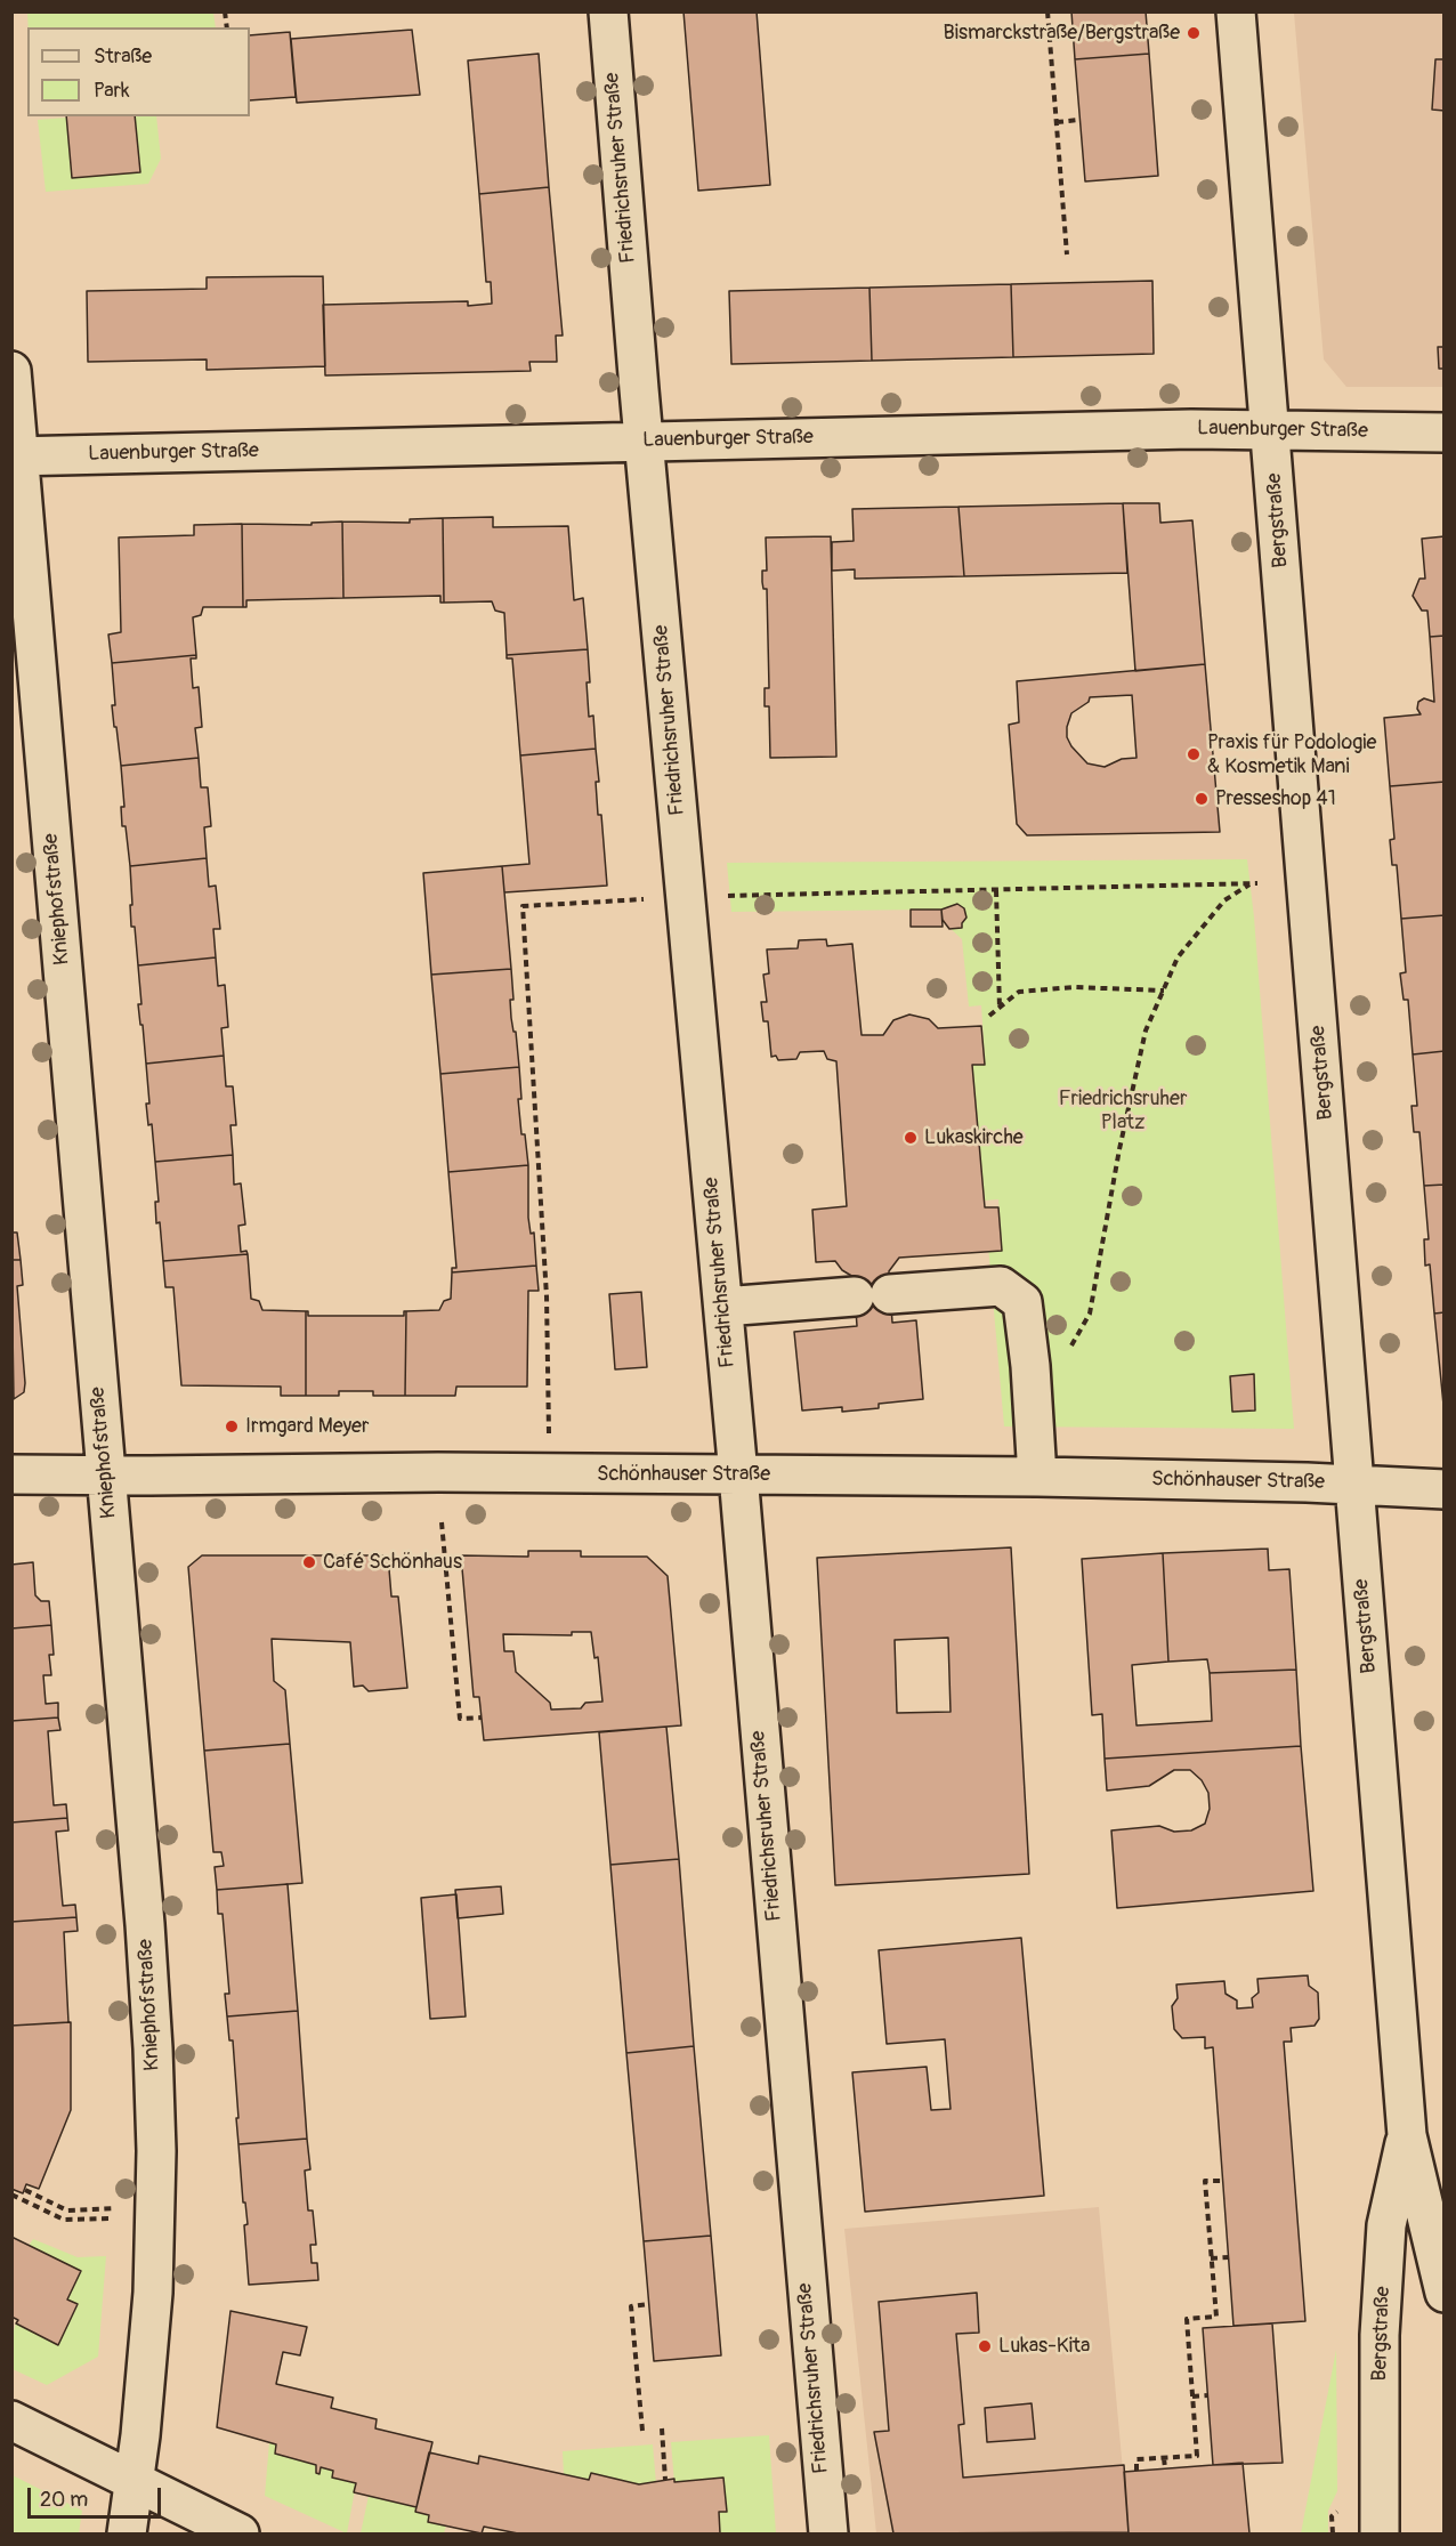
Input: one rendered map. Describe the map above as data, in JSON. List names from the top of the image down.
{
  "streets": {
    "street": [
      "Friedrichsruher Straße",
      "Lauenburger Straße",
      "Bergstraße",
      "Kniephofstraße",
      "Schönhauser Straße"
    ]
  },
  "crossings": [
    ["Friedrichsruher Straße", "Lauenburger Straße"],
    ["Friedrichsruher Straße", "Schönhauser Straße"],
    ["Lauenburger Straße", "Bergstraße"],
    ["Lauenburger Straße", "Kniephofstraße"],
    ["Bergstraße", "Schönhauser Straße"],
    ["Kniephofstraße", "Schönhauser Straße"]
  ],
  "parks": ["Friedrichsruher Platz"],
  "places": [
    "Bismarckstraße/Bergstraße",
    "Praxis für Podologie & Kosmetik Mani",
    "Presseshop 41",
    "Lukaskirche",
    "Irmgard Meyer",
    "Café Schönhaus",
    "Lukas-Kita"
  ],
  "legend": ["Straße", "Park"],
  "scale_bar": "20 m"
}
